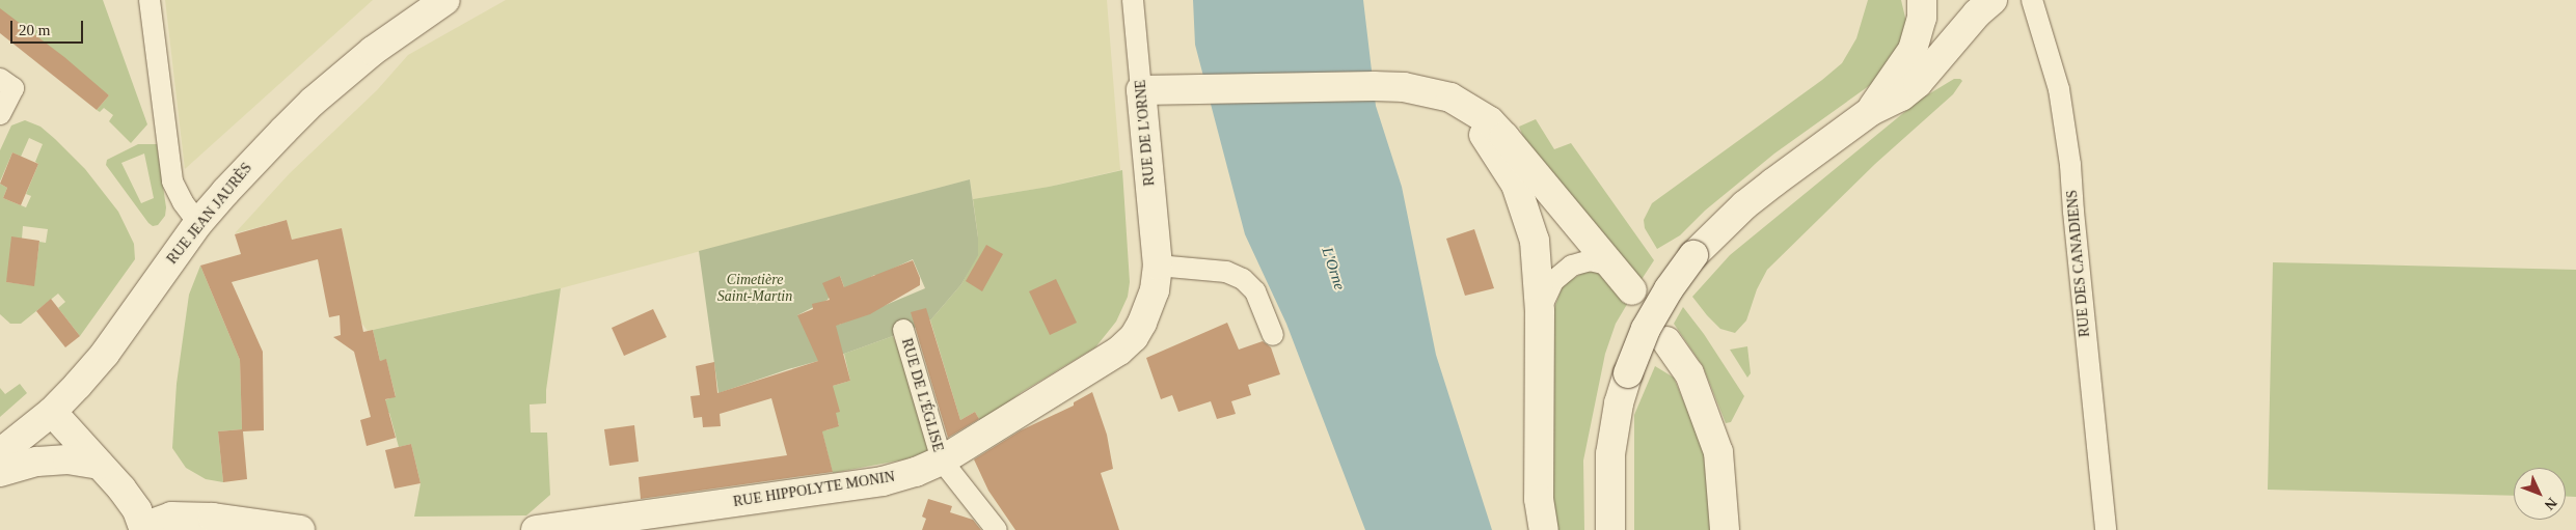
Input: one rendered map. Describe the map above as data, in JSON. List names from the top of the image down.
{
  "streets": {
    "street": [
      "RUE DE L'ORNE",
      "RUE JEAN JAURÈS",
      "RUE DES CANADIENS",
      "RUE DE L'ÉGLISE",
      "RUE HIPPOLYTE MONIN"
    ]
  },
  "crossings": [
    ["RUE DE L'ORNE", "RUE HIPPOLYTE MONIN"],
    ["RUE DE L'ÉGLISE", "RUE HIPPOLYTE MONIN"]
  ],
  "water": ["L'Orne"],
  "parks": ["Cimetière Saint-Martin"],
  "scale_bar": "20 m",
  "north": "bottom right"
}
